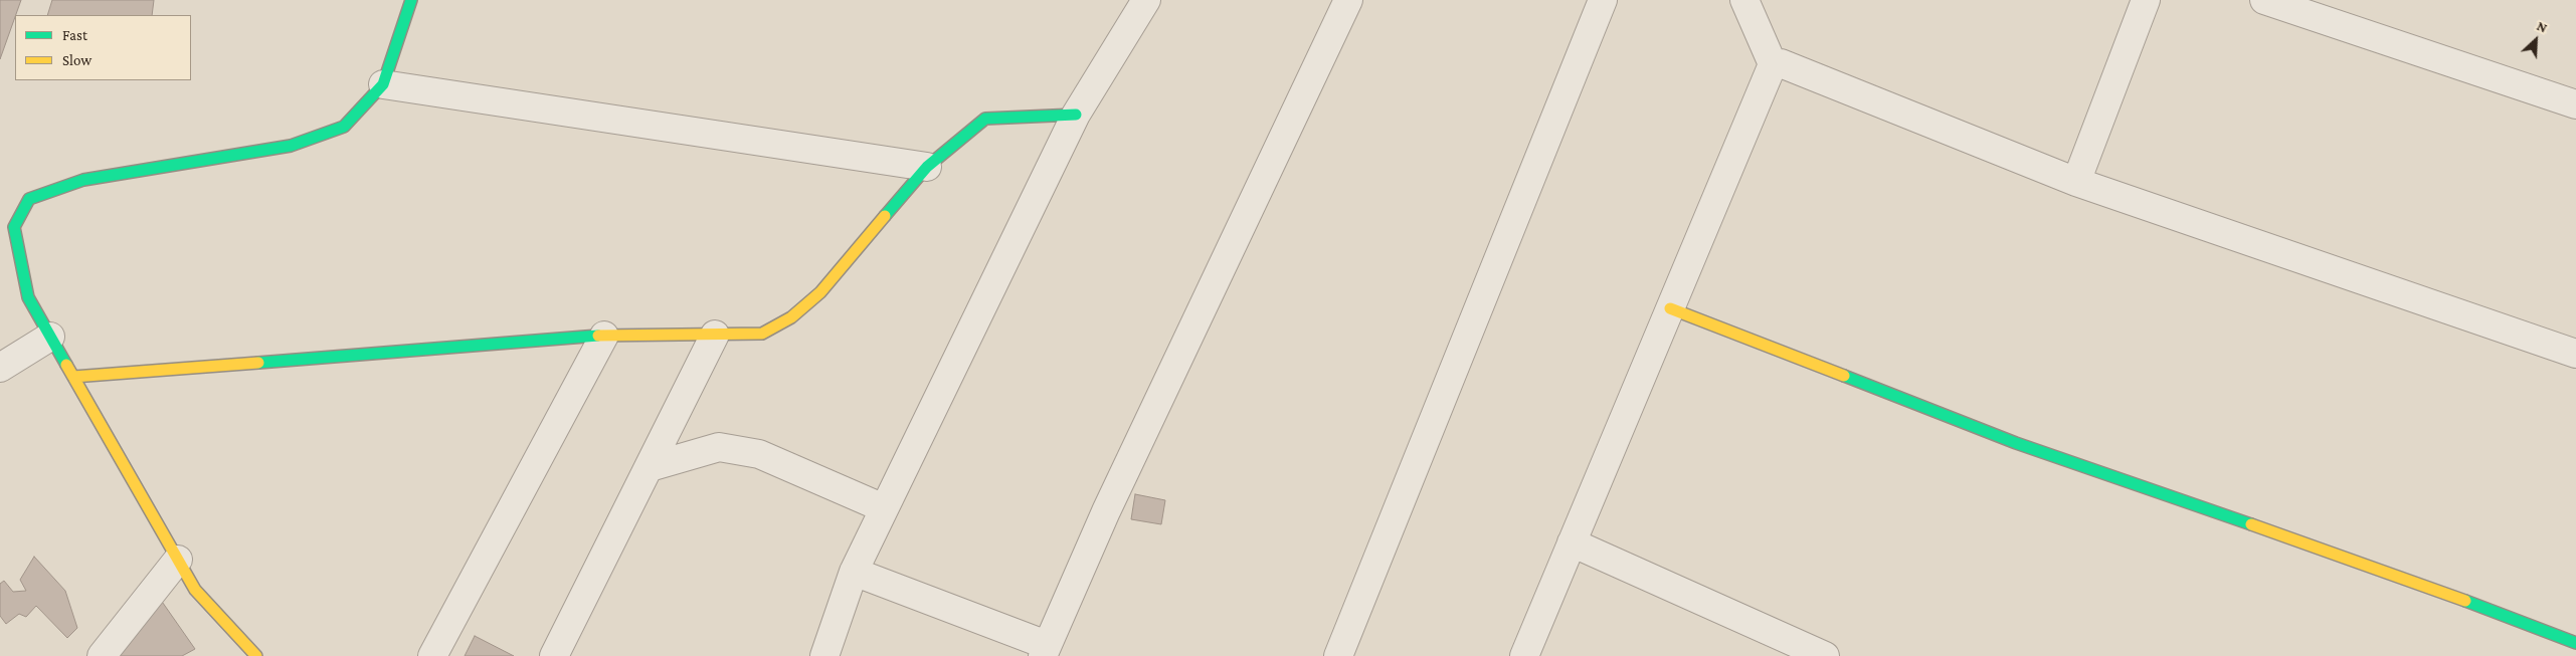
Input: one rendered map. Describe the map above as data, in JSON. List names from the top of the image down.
{
  "legend": ["Fast", "Slow"],
  "north": "top right"
}
